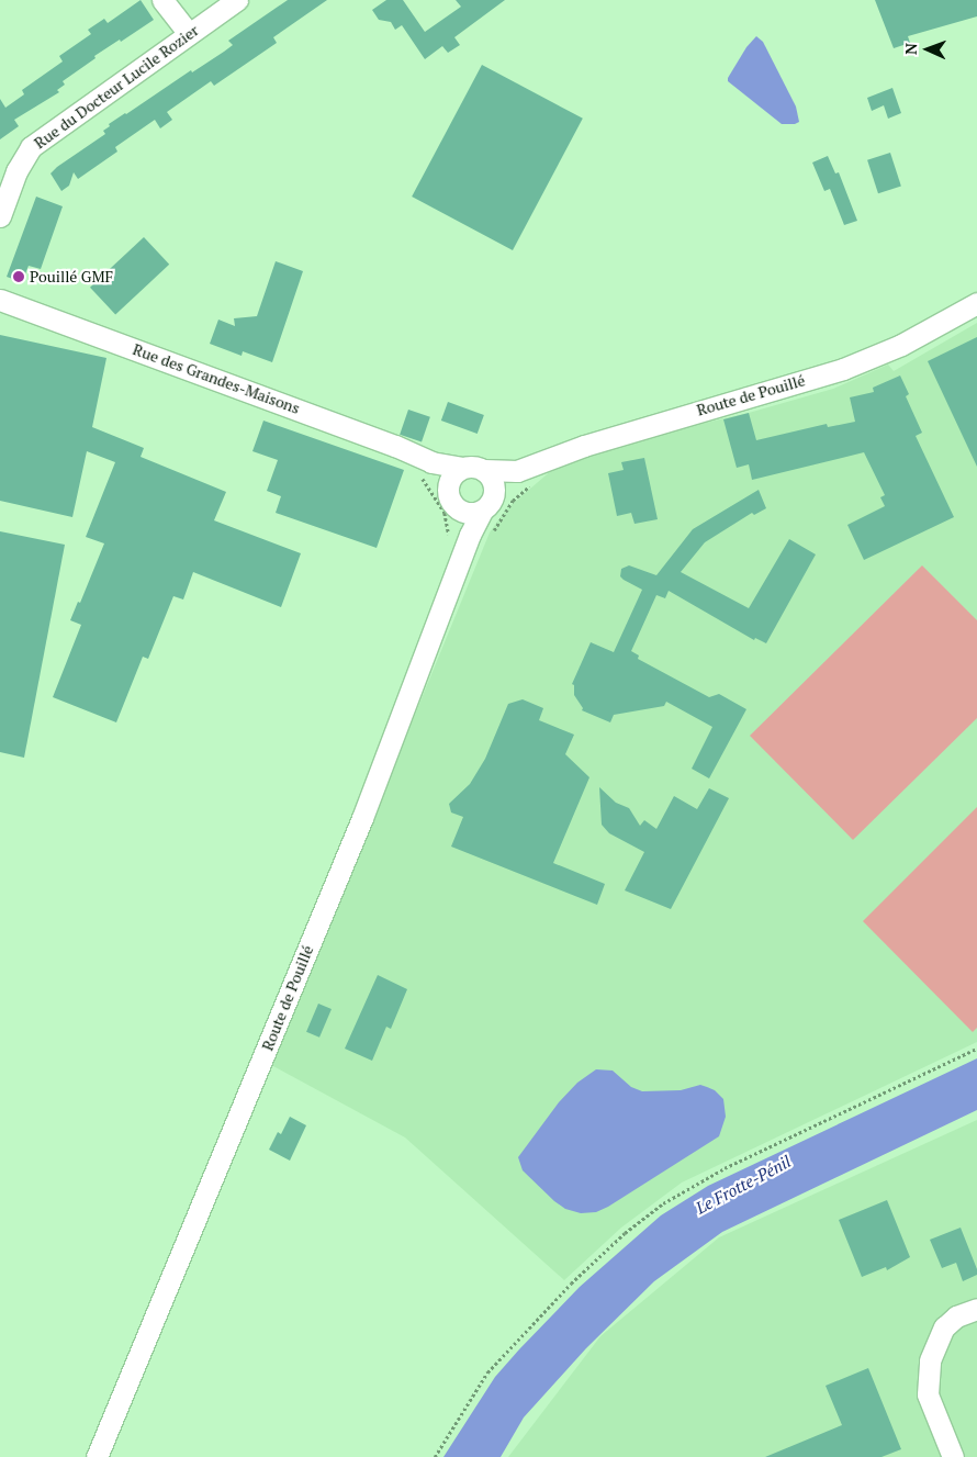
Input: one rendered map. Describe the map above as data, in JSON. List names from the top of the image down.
{
  "streets": {
    "street": ["Rue du Docteur Lucile Rozier", "Rue des Grandes-Maisons", "Route de Pouillé"]
  },
  "crossings": [
    ["Rue des Grandes-Maisons", "Route de Pouillé"]
  ],
  "water": ["Le Frotte-Pénil"],
  "places": ["Pouillé GMF"],
  "north": "left"
}
